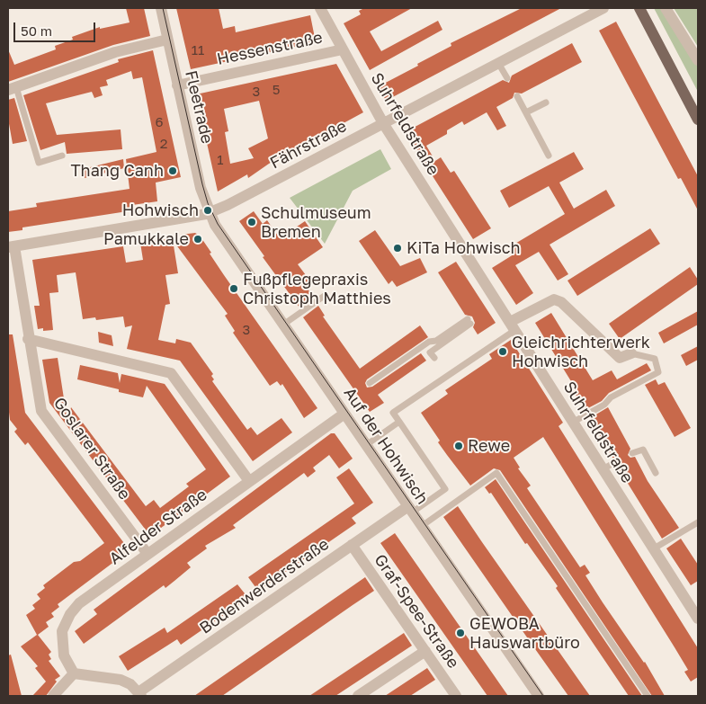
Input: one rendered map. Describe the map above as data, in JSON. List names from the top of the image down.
{
  "streets": {
    "street": [
      "Hessenstraße",
      "Fleetrade",
      "Suhrfeldstraße",
      "Fährstraße",
      "Auf der Hohwisch",
      "Goslarer Straße",
      "Alfelder Straße",
      "Bodenwerderstraße",
      "Graf-Spee-Straße"
    ]
  },
  "crossings": [
    ["Hessenstraße", "Fleetrade"],
    ["Hessenstraße", "Suhrfeldstraße"],
    ["Fleetrade", "Fährstraße"],
    ["Fleetrade", "Auf der Hohwisch"],
    ["Suhrfeldstraße", "Fährstraße"],
    ["Fährstraße", "Auf der Hohwisch"],
    ["Fährstraße", "Goslarer Straße"],
    ["Auf der Hohwisch", "Alfelder Straße"],
    ["Auf der Hohwisch", "Bodenwerderstraße"],
    ["Goslarer Straße", "Alfelder Straße"],
    ["Bodenwerderstraße", "Graf-Spee-Straße"]
  ],
  "places": [
    "Thang Canh",
    "Hohwisch",
    "Schulmuseum Bremen",
    "Pamukkale",
    "KiTa Hohwisch",
    "Fußpflegepraxis Christoph Matthies",
    "Gleichrichterwerk Hohwisch",
    "Rewe",
    "GEWOBA Hauswartbüro"
  ],
  "house_numbers": [
    "11",
    "5",
    "3",
    "6",
    "2",
    "1",
    "3"
  ],
  "scale_bar": "50 m"
}
